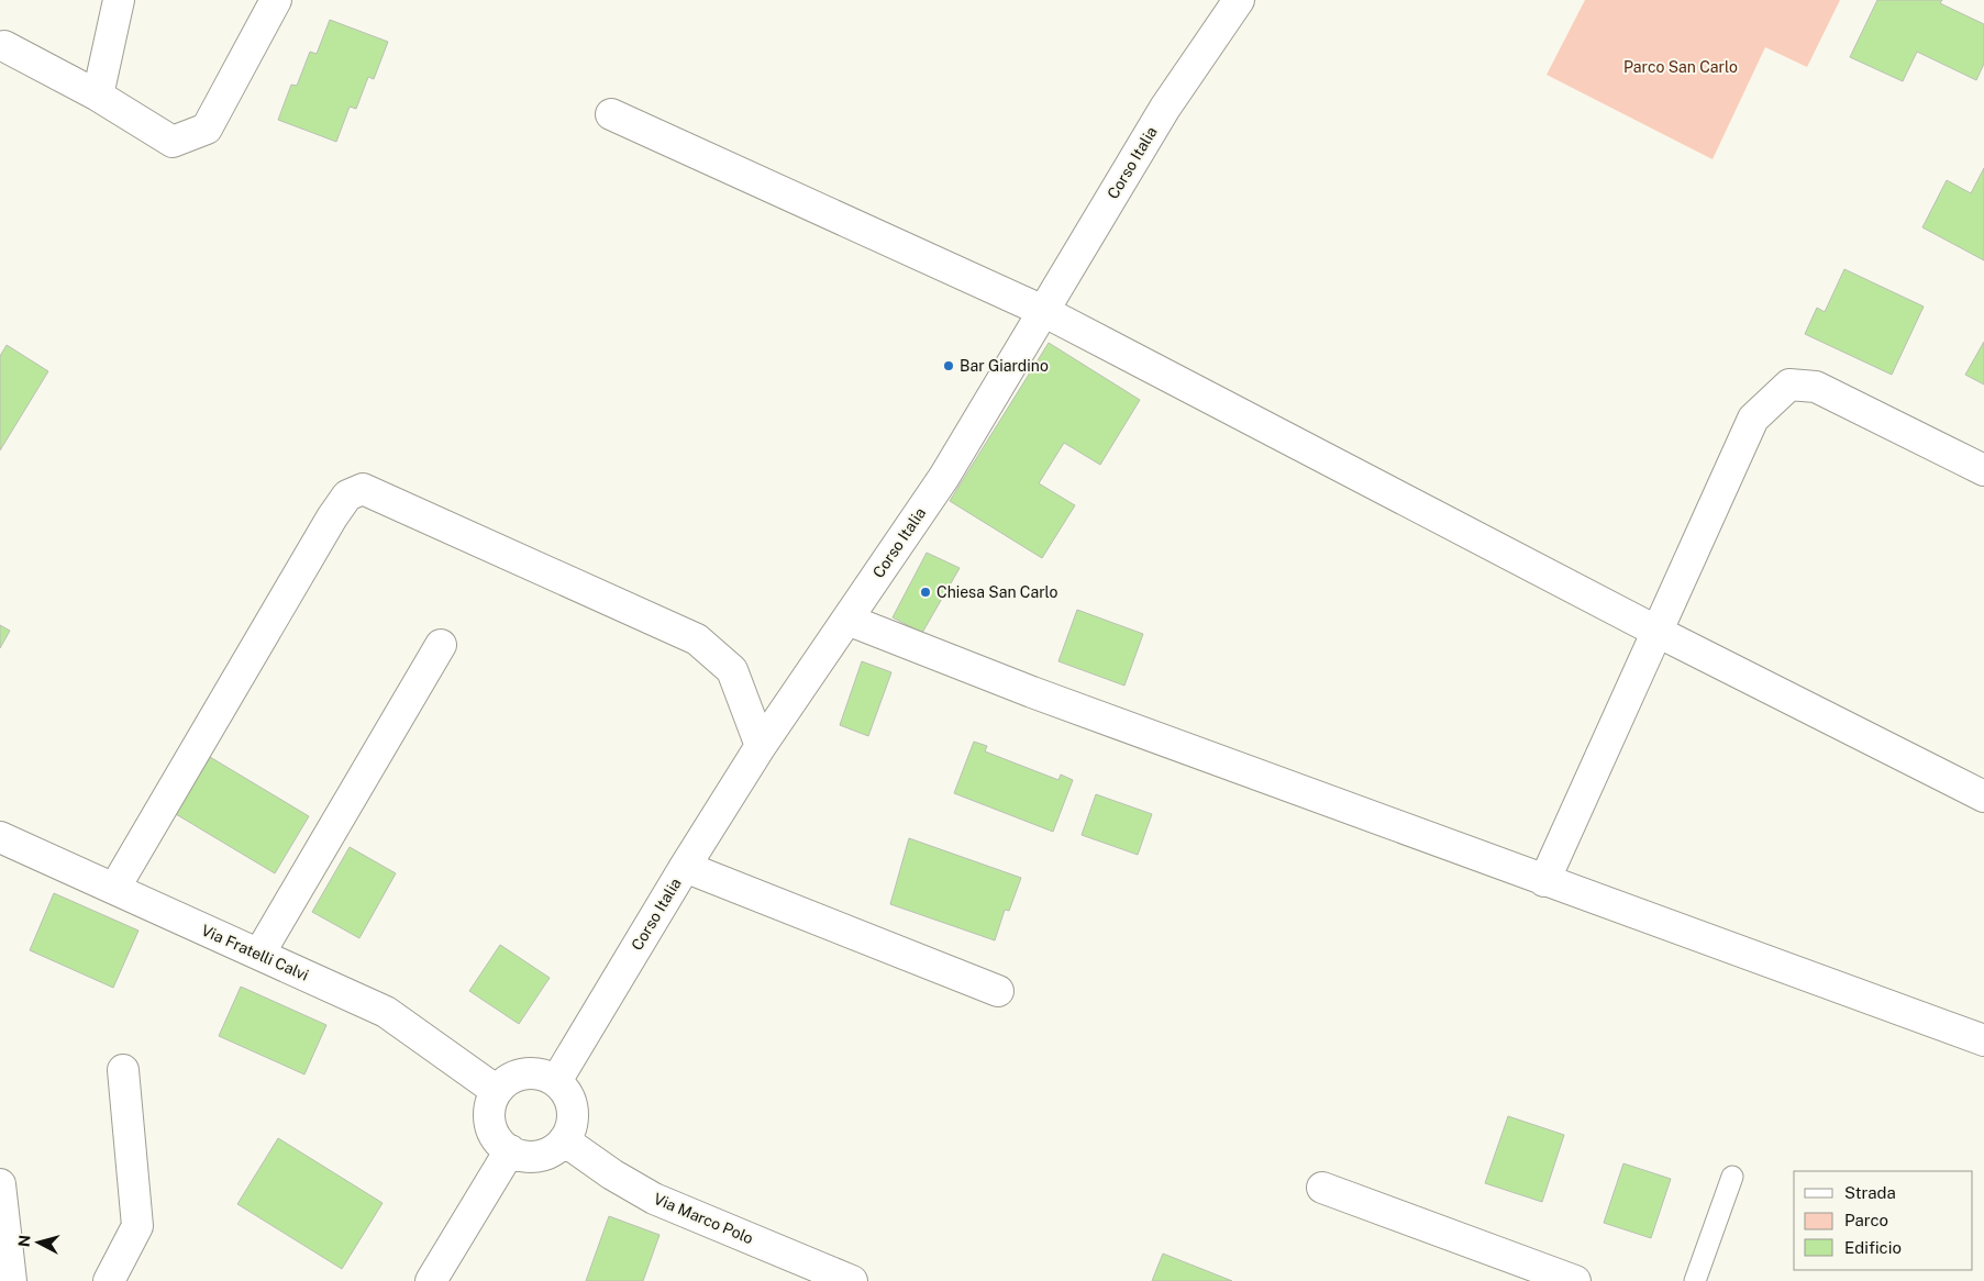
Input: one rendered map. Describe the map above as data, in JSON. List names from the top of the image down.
{
  "streets": {
    "street": ["Corso Italia", "Via Fratelli Calvi", "Via Marco Polo"]
  },
  "crossings": [
    ["Corso Italia", "Via Fratelli Calvi"],
    ["Corso Italia", "Via Marco Polo"],
    ["Via Fratelli Calvi", "Via Marco Polo"]
  ],
  "parks": ["Parco San Carlo"],
  "places": ["Bar Giardino", "Chiesa San Carlo"],
  "legend": ["Strada", "Parco", "Edificio"],
  "north": "left"
}
